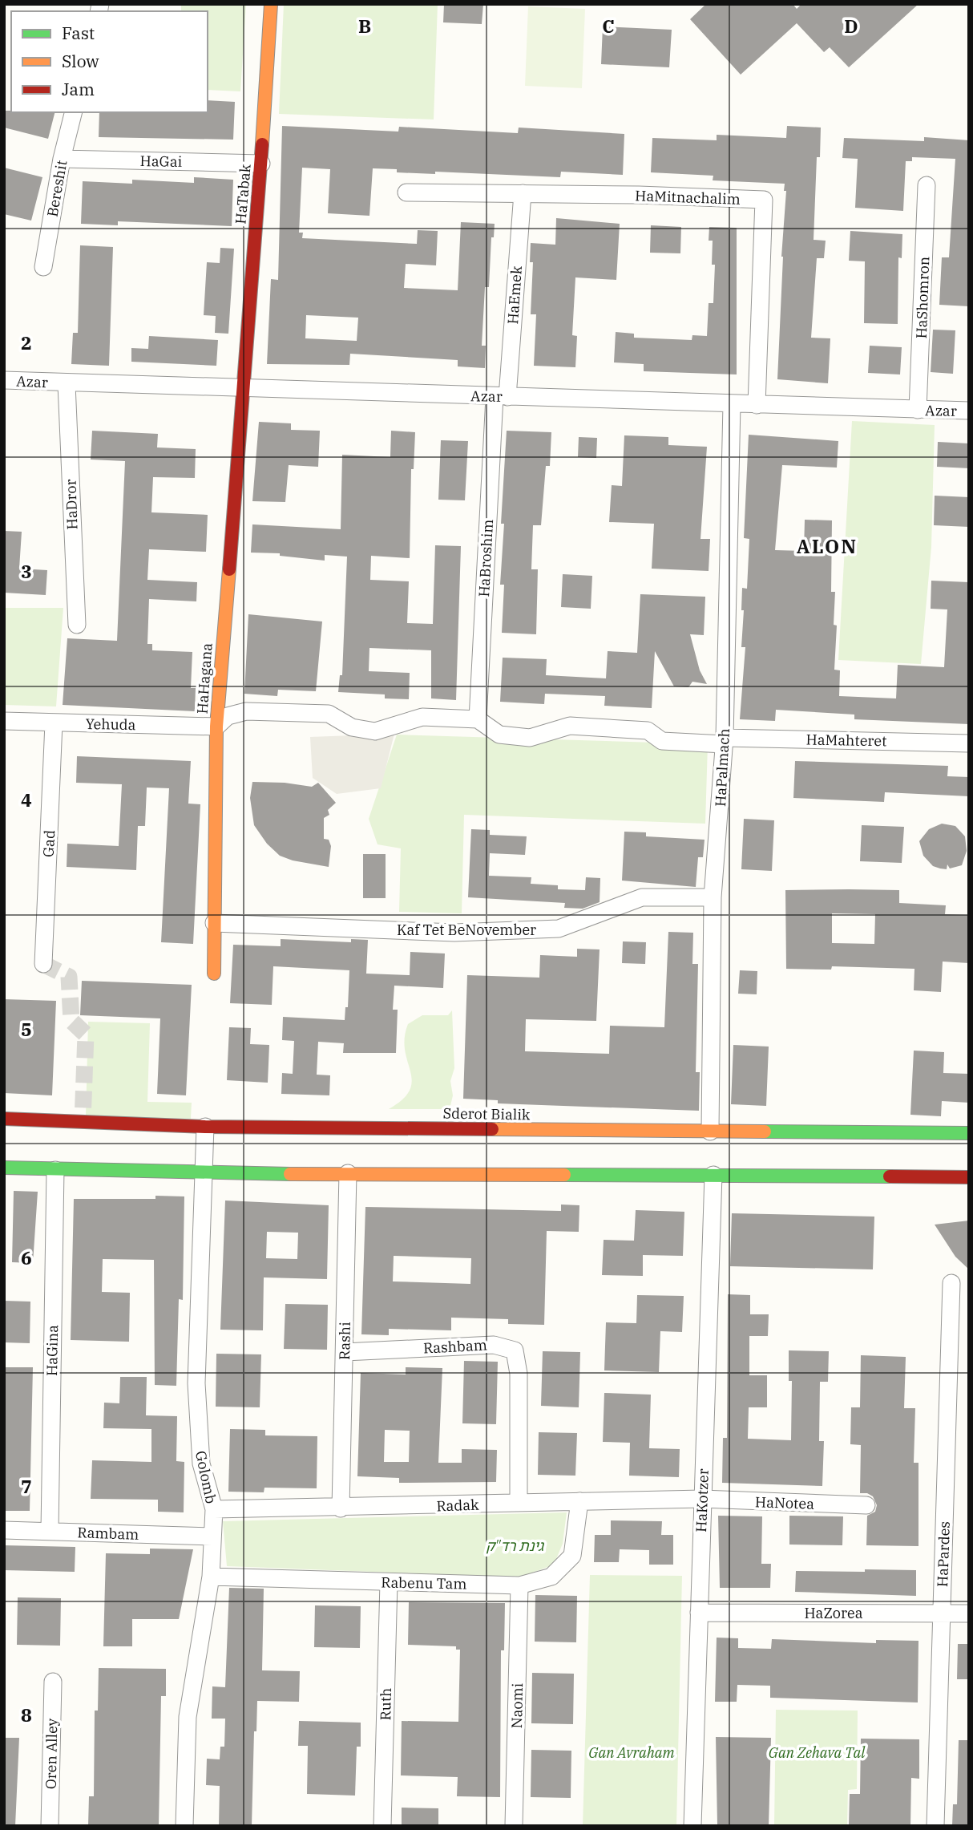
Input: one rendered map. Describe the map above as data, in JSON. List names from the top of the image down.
{
  "streets": {
    "street": [
      "HaGai",
      "Bereshit",
      "HaTabak",
      "HaMitnachalim",
      "HaEmek",
      "HaShomron",
      "Azar",
      "HaDror",
      "HaBroshim",
      "HaHagana",
      "Yehuda",
      "HaMahteret",
      "HaPalmach",
      "Gad",
      "Kaf Tet BeNovember",
      "Sderot Bialik",
      "Rashi",
      "Rashbam",
      "HaGina",
      "Golomb",
      "HaKotzer",
      "HaNotea",
      "Radak",
      "Rambam",
      "HaPardes",
      "Rabenu Tam",
      "HaZorea",
      "Ruth",
      "Naomi",
      "Oren Alley"
    ]
  },
  "crossings": [
    ["HaGai", "Bereshit"],
    ["HaGai", "HaTabak"],
    ["HaTabak", "Azar"],
    ["HaTabak", "HaHagana"],
    ["HaMitnachalim", "HaEmek"],
    ["HaMitnachalim", "Azar"],
    ["HaEmek", "Azar"],
    ["HaEmek", "HaBroshim"],
    ["HaShomron", "Azar"],
    ["Azar", "HaDror"],
    ["Azar", "HaBroshim"],
    ["Azar", "HaHagana"],
    ["Azar", "HaPalmach"],
    ["HaBroshim", "HaMahteret"],
    ["HaHagana", "Yehuda"],
    ["HaHagana", "Kaf Tet BeNovember"],
    ["Yehuda", "Gad"],
    ["HaMahteret", "HaPalmach"],
    ["HaPalmach", "Kaf Tet BeNovember"],
    ["HaPalmach", "Sderot Bialik"],
    ["Sderot Bialik", "Golomb"],
    ["Rashi", "Rashbam"],
    ["Rashi", "Radak"],
    ["Rashbam", "Radak"],
    ["HaGina", "Rambam"],
    ["Golomb", "Radak"],
    ["Golomb", "Rambam"],
    ["Golomb", "Rabenu Tam"],
    ["HaKotzer", "HaNotea"],
    ["HaKotzer", "Radak"],
    ["HaKotzer", "HaZorea"],
    ["HaNotea", "Radak"],
    ["Radak", "Rabenu Tam"],
    ["HaPardes", "HaZorea"],
    ["Rabenu Tam", "Ruth"],
    ["Rabenu Tam", "Naomi"]
  ],
  "districts": ["ALON"],
  "parks": ["גינת רד\"ק", "Gan Avraham", "Gan Zehava Tal"],
  "legend": ["Fast", "Slow", "Jam"],
  "grid": {
    "columns": ["B", "C", "D"],
    "rows": [
      "2",
      "3",
      "4",
      "5",
      "6",
      "7",
      "8"
    ]
  }
}
